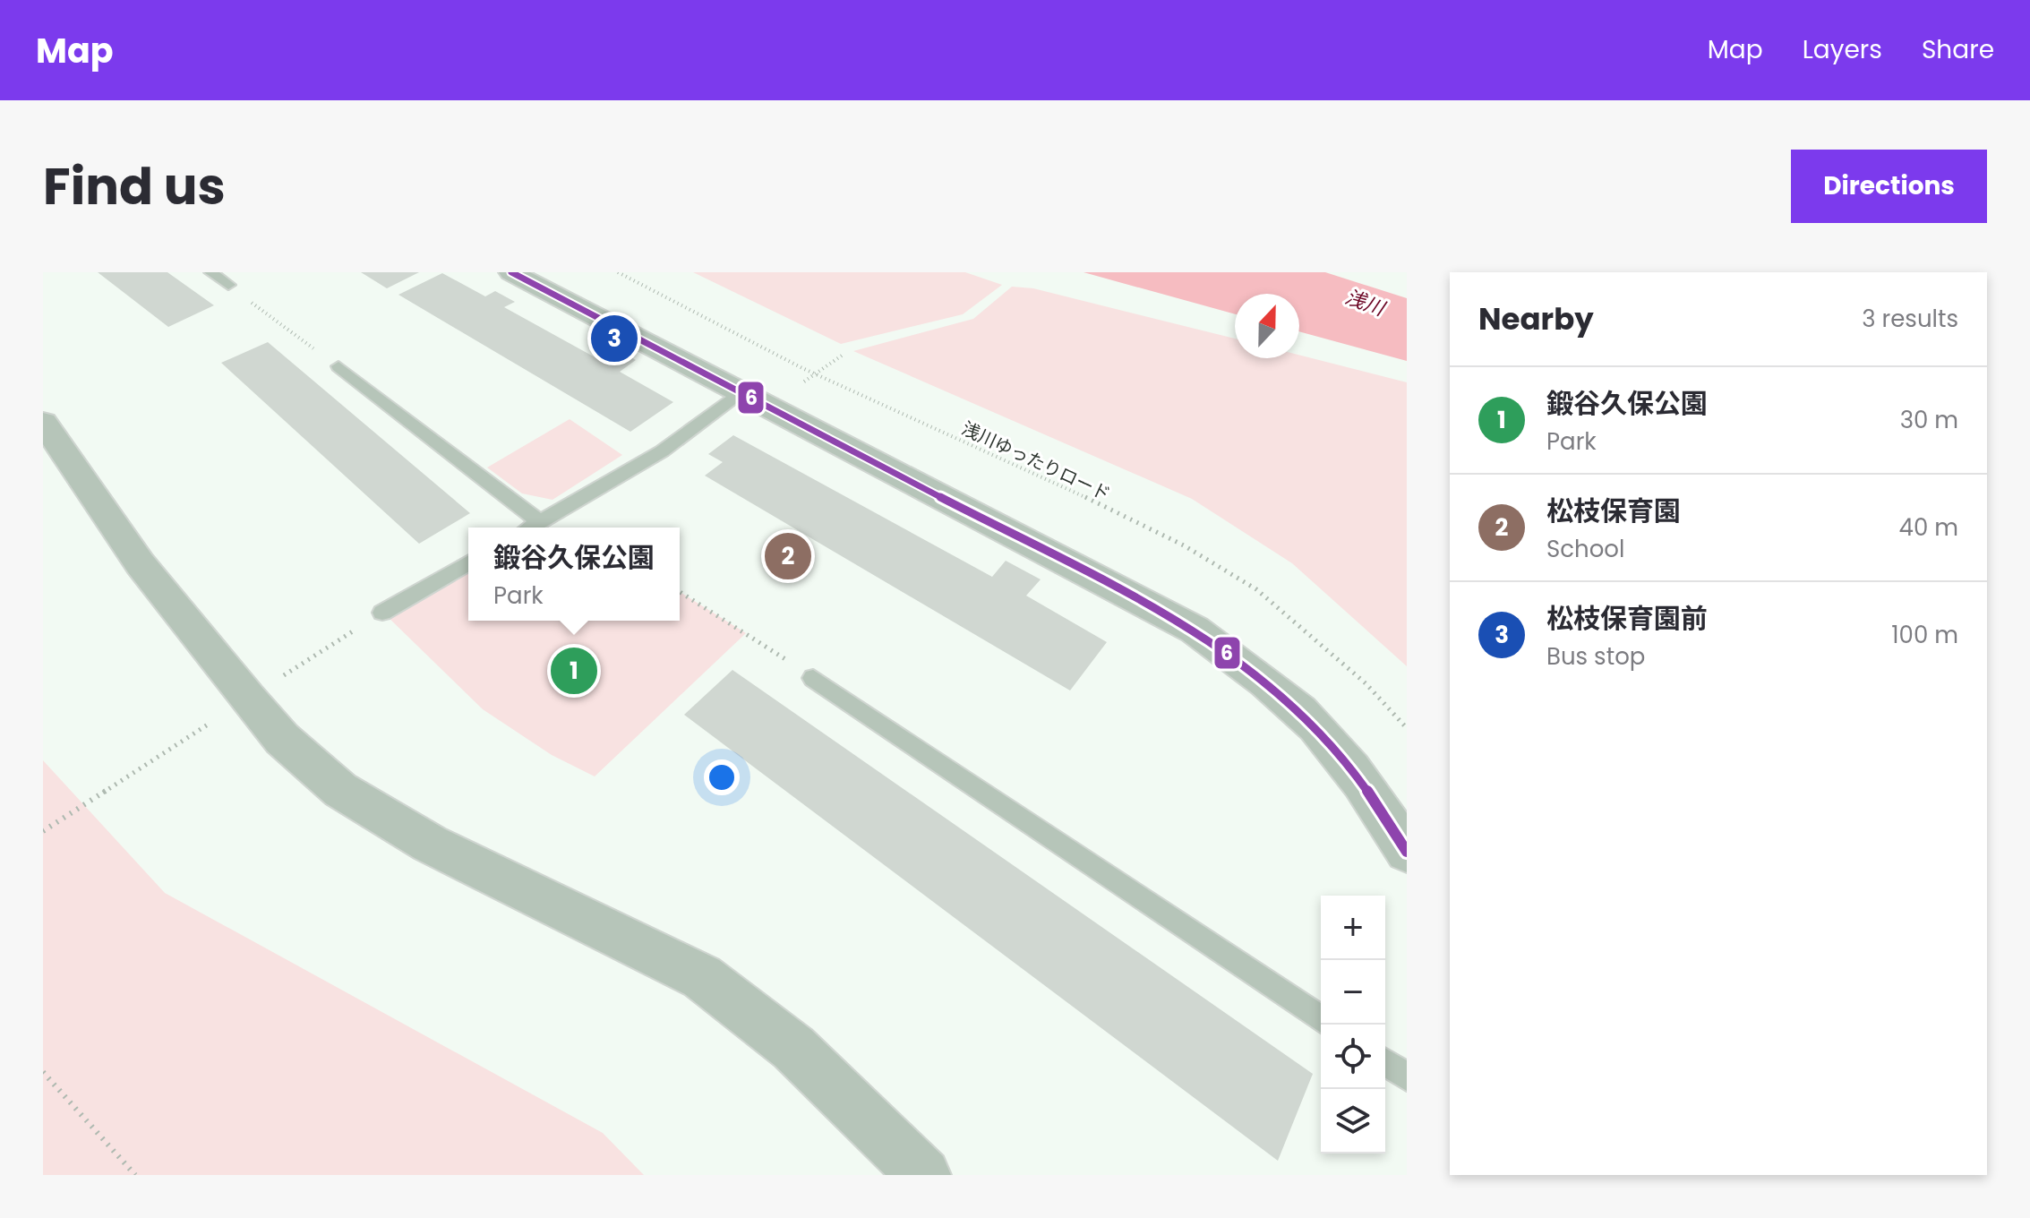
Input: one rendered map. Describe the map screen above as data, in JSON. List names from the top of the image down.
{
  "streets": {
    "path": ["浅川ゆったりロード"]
  },
  "water": ["浅川"],
  "lines": ["transit line 6"],
  "north": "top",
  "page": {
    "header": "Map",
    "nav": ["Map", "Layers", "Share"],
    "title": "Find us",
    "buttons": "Directions",
    "heading": ["Nearby", "3 results"],
    "pins": ["3", "2", "1"],
    "list": [
      {
        "mark": "1",
        "name": "鍛谷久保公園",
        "note": "Park",
        "value": "30 m"
      },
      {
        "mark": "2",
        "name": "松枝保育園",
        "note": "School",
        "value": "40 m"
      },
      {
        "mark": "3",
        "name": "松枝保育園前",
        "note": "Bus stop",
        "value": "100 m"
      }
    ],
    "popup": ["鍛谷久保公園", "Park"],
    "map_buttons": ["+", "−"]
  }
}
